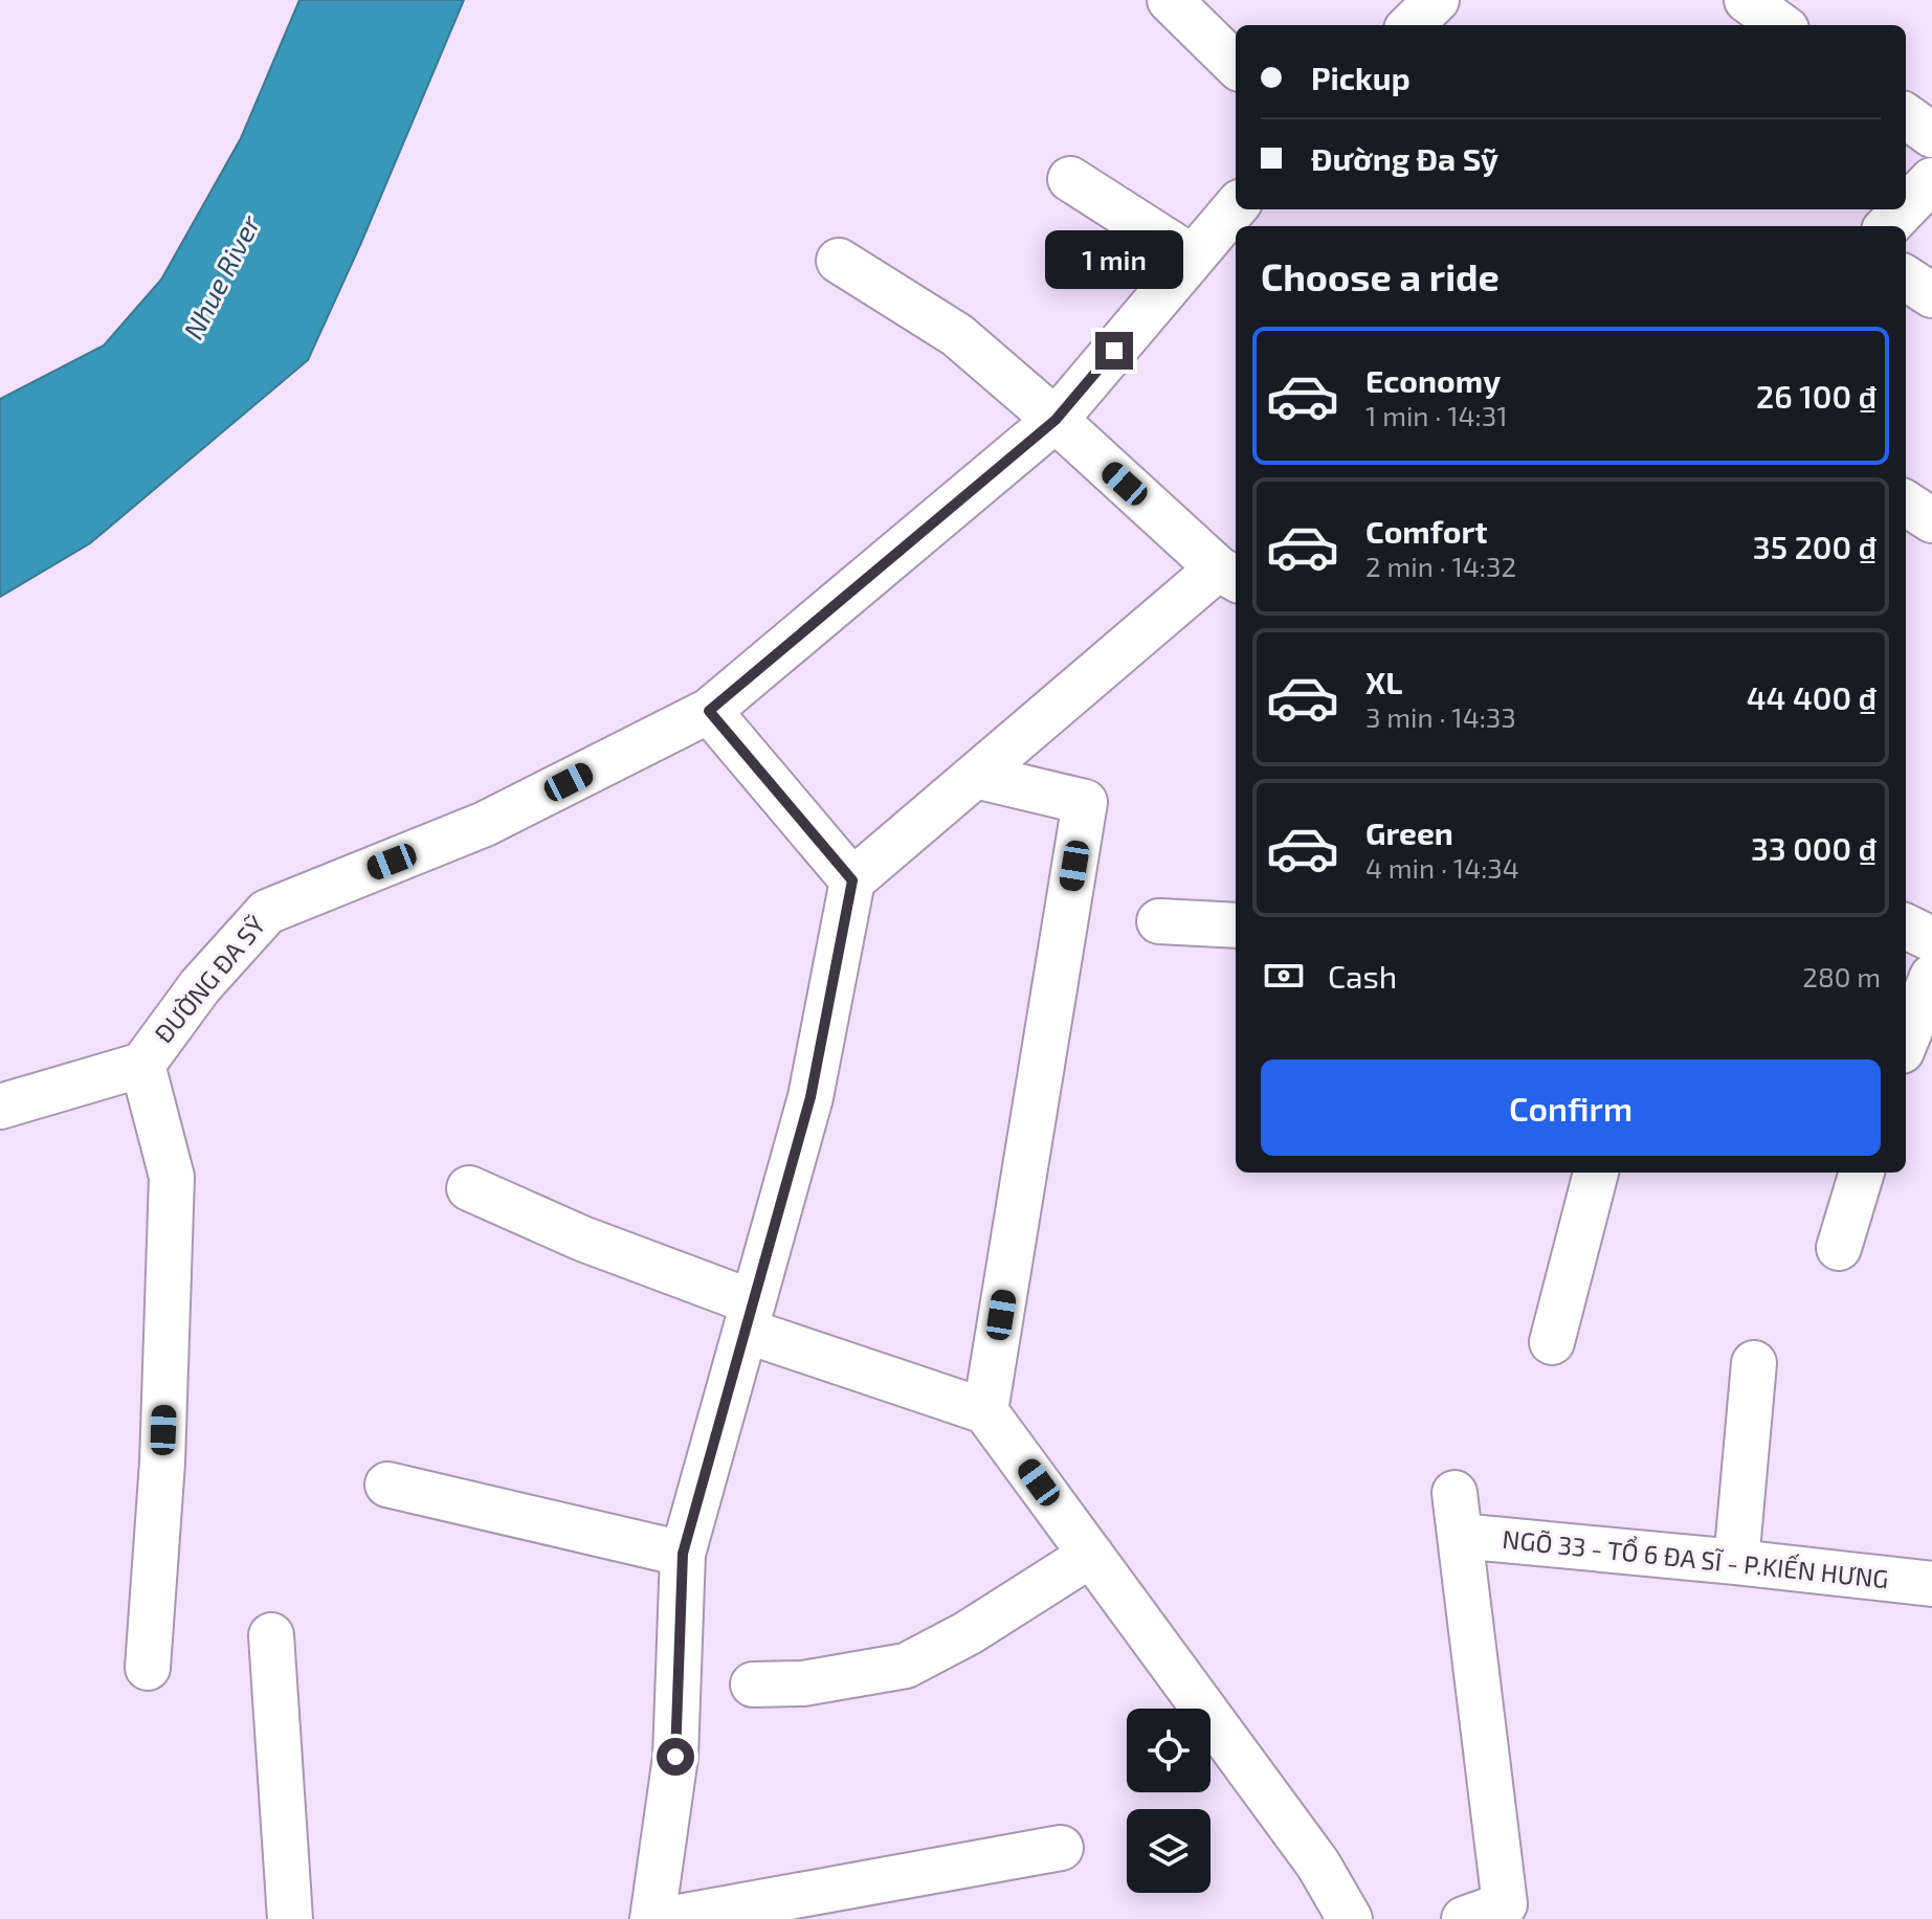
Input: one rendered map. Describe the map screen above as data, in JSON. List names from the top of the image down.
{
  "streets": {
    "street": ["ĐƯỜNG ĐA SỸ", "NGÕ 33 - TỔ 6 ĐA SĨ - P.KIẾN HƯNG"]
  },
  "water": ["Nhue River"],
  "page": {
    "banner": ["Pickup", "Đường Đa Sỹ"],
    "heading": "Choose a ride",
    "bubble": "1 min",
    "list": [
      {
        "name": "Economy",
        "note": "1 min · 14:31",
        "value": "26 100 ₫"
      },
      {
        "name": "Comfort",
        "note": "2 min · 14:32",
        "value": "35 200 ₫"
      },
      {
        "name": "XL",
        "note": "3 min · 14:33",
        "value": "44 400 ₫"
      },
      {
        "name": "Green",
        "note": "4 min · 14:34",
        "value": "33 000 ₫"
      }
    ],
    "pay": ["Cash", "280 m"],
    "buttons": "Confirm"
  }
}
